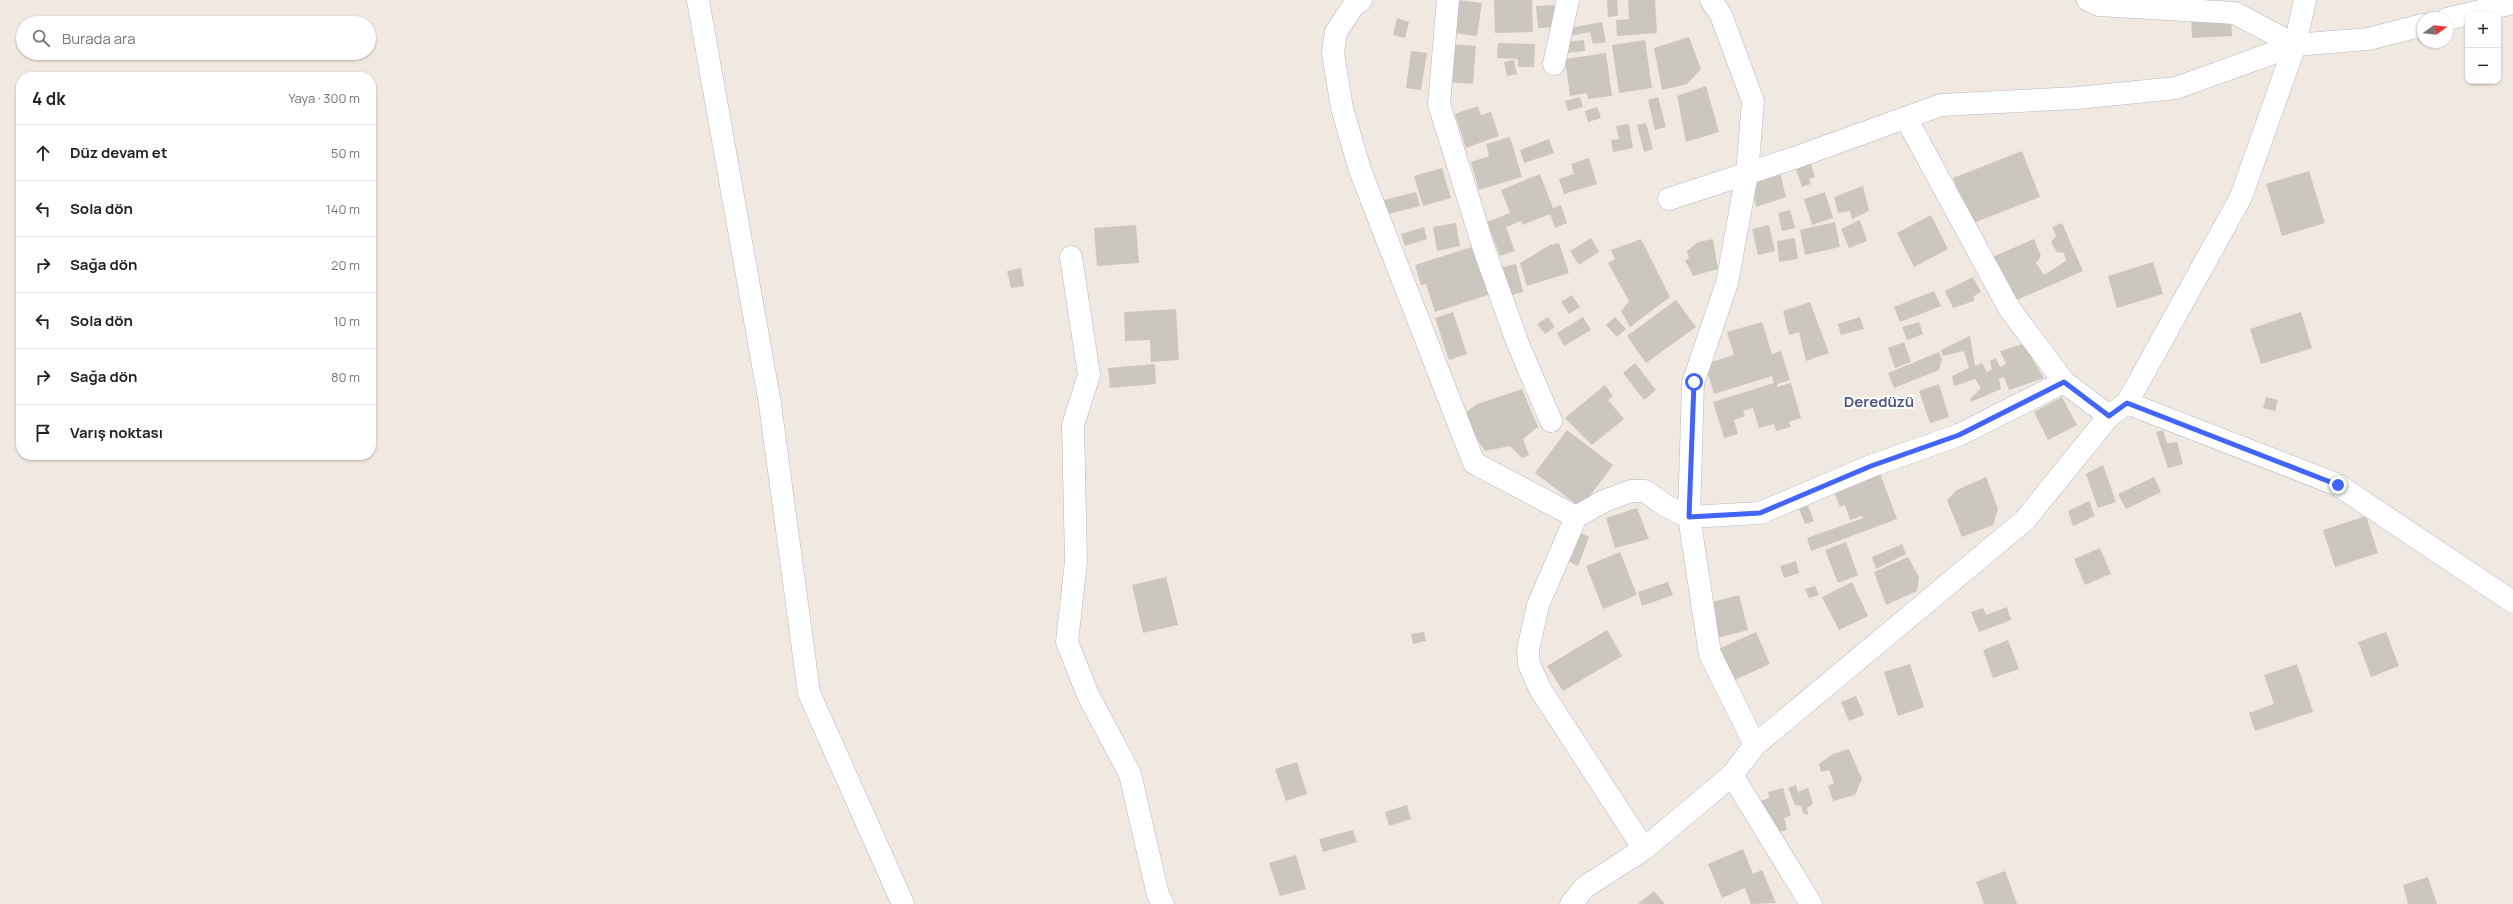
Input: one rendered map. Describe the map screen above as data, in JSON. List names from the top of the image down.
{
  "districts": ["Deredüzü"],
  "north": "right",
  "page": {
    "map_buttons": ["+", "−"],
    "search": "Burada ara",
    "heading": ["4 dk", "Yaya · 300 m"],
    "list": [
      ["Düz devam et", "50 m"],
      ["Sola dön", "140 m"],
      ["Sağa dön", "20 m"],
      ["Sola dön", "10 m"],
      ["Sağa dön", "80 m"],
      "Varış noktası"
    ]
  }
}
